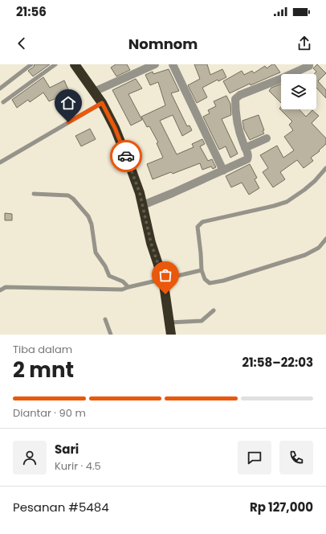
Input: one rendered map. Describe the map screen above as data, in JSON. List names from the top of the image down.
{
  "page": {
    "status": "21:56",
    "header": "Nomnom",
    "heading": ["2 mnt", "Tiba dalam", "21:58–22:03"],
    "panel": [
      "Sari",
      "Kurir · 4.5",
      "Pesanan #5484",
      "Rp 127,000"
    ],
    "bar": "Diantar · 90 m"
  }
}
